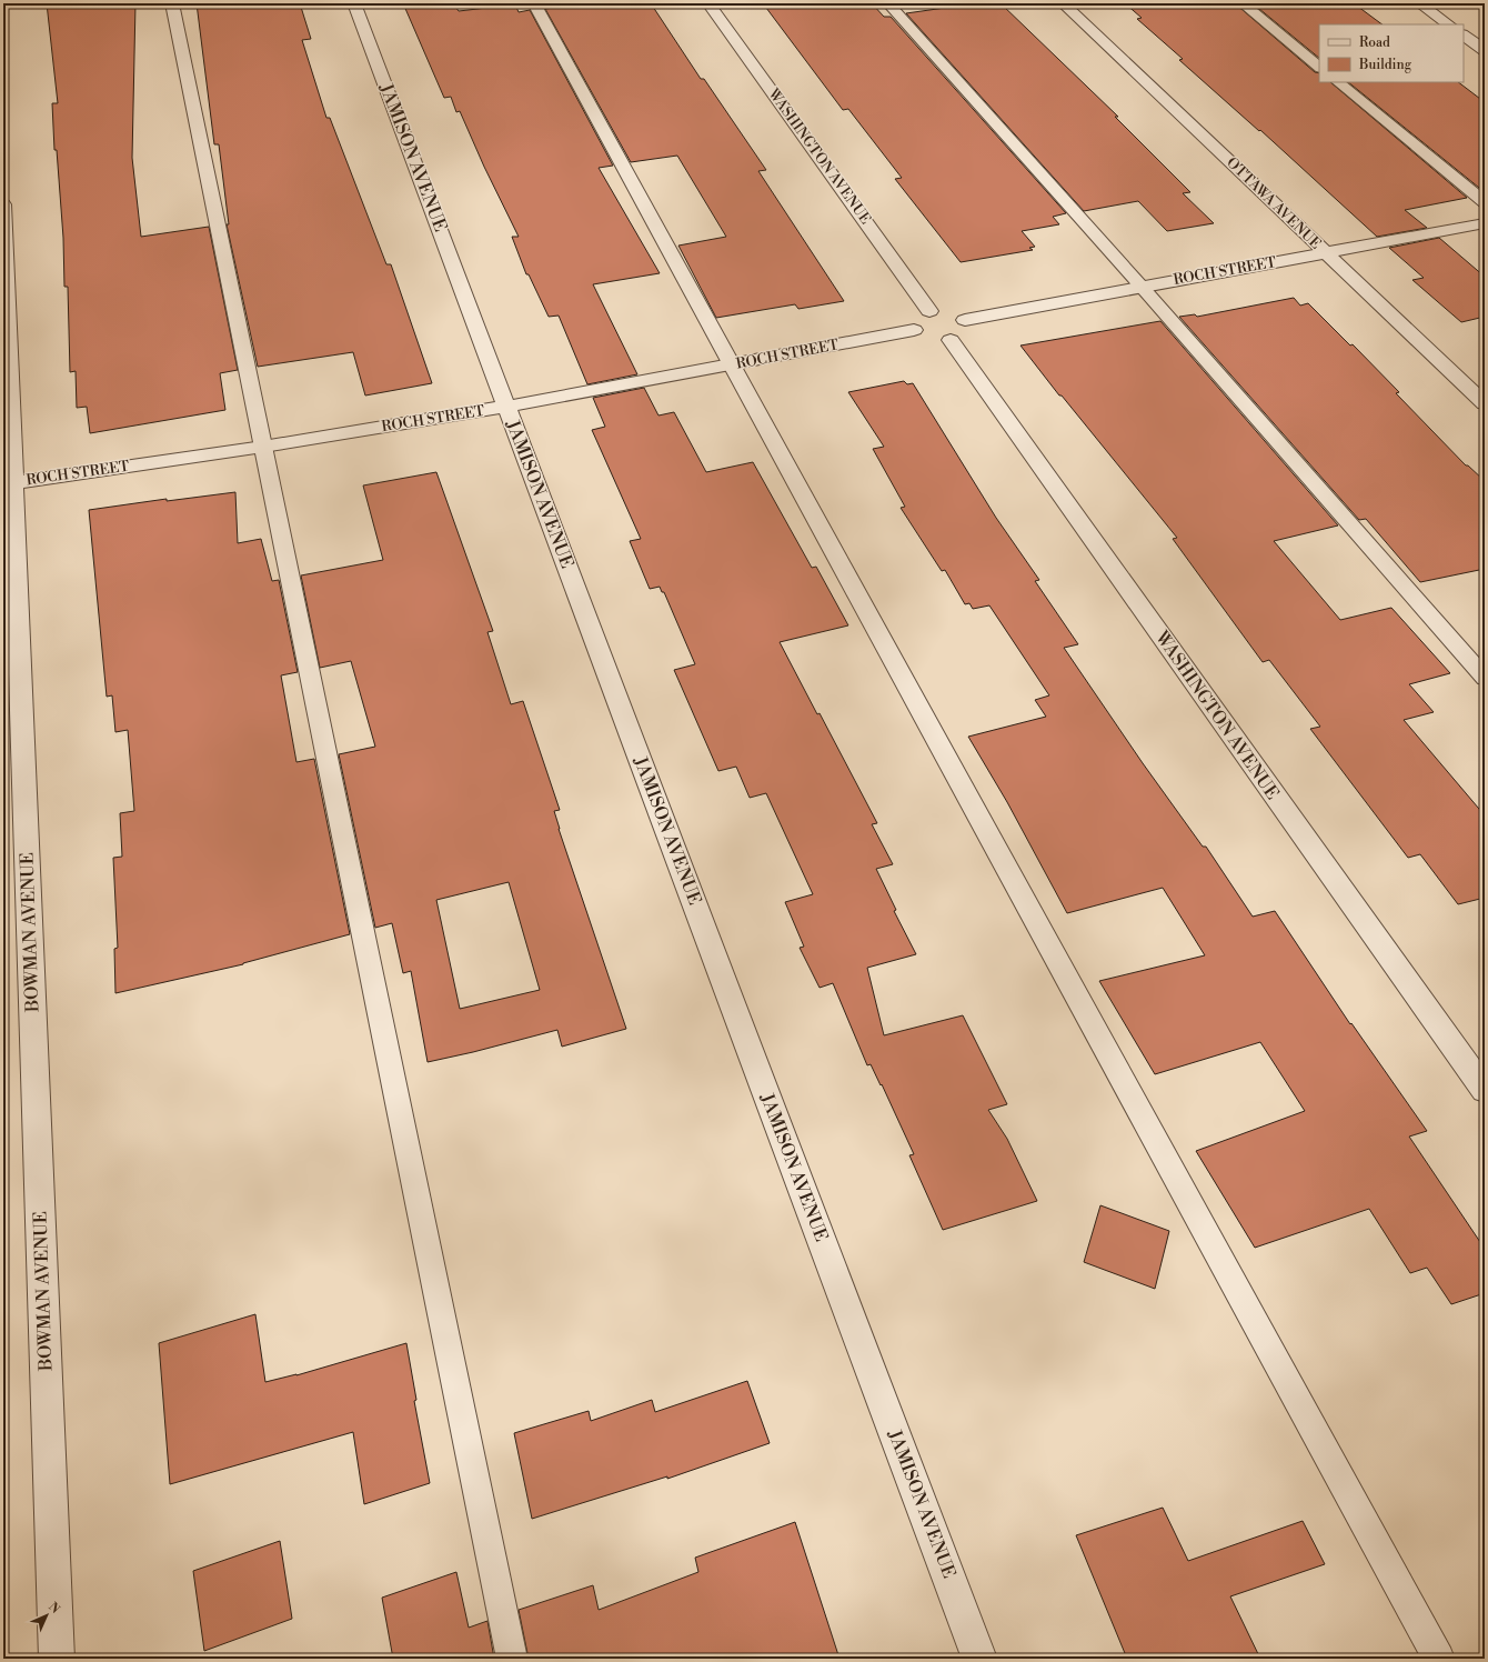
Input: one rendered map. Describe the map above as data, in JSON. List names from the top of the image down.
{
  "streets": {
    "street": [
      "WASHINGTON AVENUE",
      "JAMISON AVENUE",
      "OTTAWA AVENUE",
      "ROCH STREET",
      "BOWMAN AVENUE"
    ]
  },
  "crossings": [
    ["WASHINGTON AVENUE", "ROCH STREET"],
    ["JAMISON AVENUE", "ROCH STREET"],
    ["OTTAWA AVENUE", "ROCH STREET"],
    ["ROCH STREET", "BOWMAN AVENUE"]
  ],
  "legend": ["Road", "Building"],
  "north": "top right"
}
